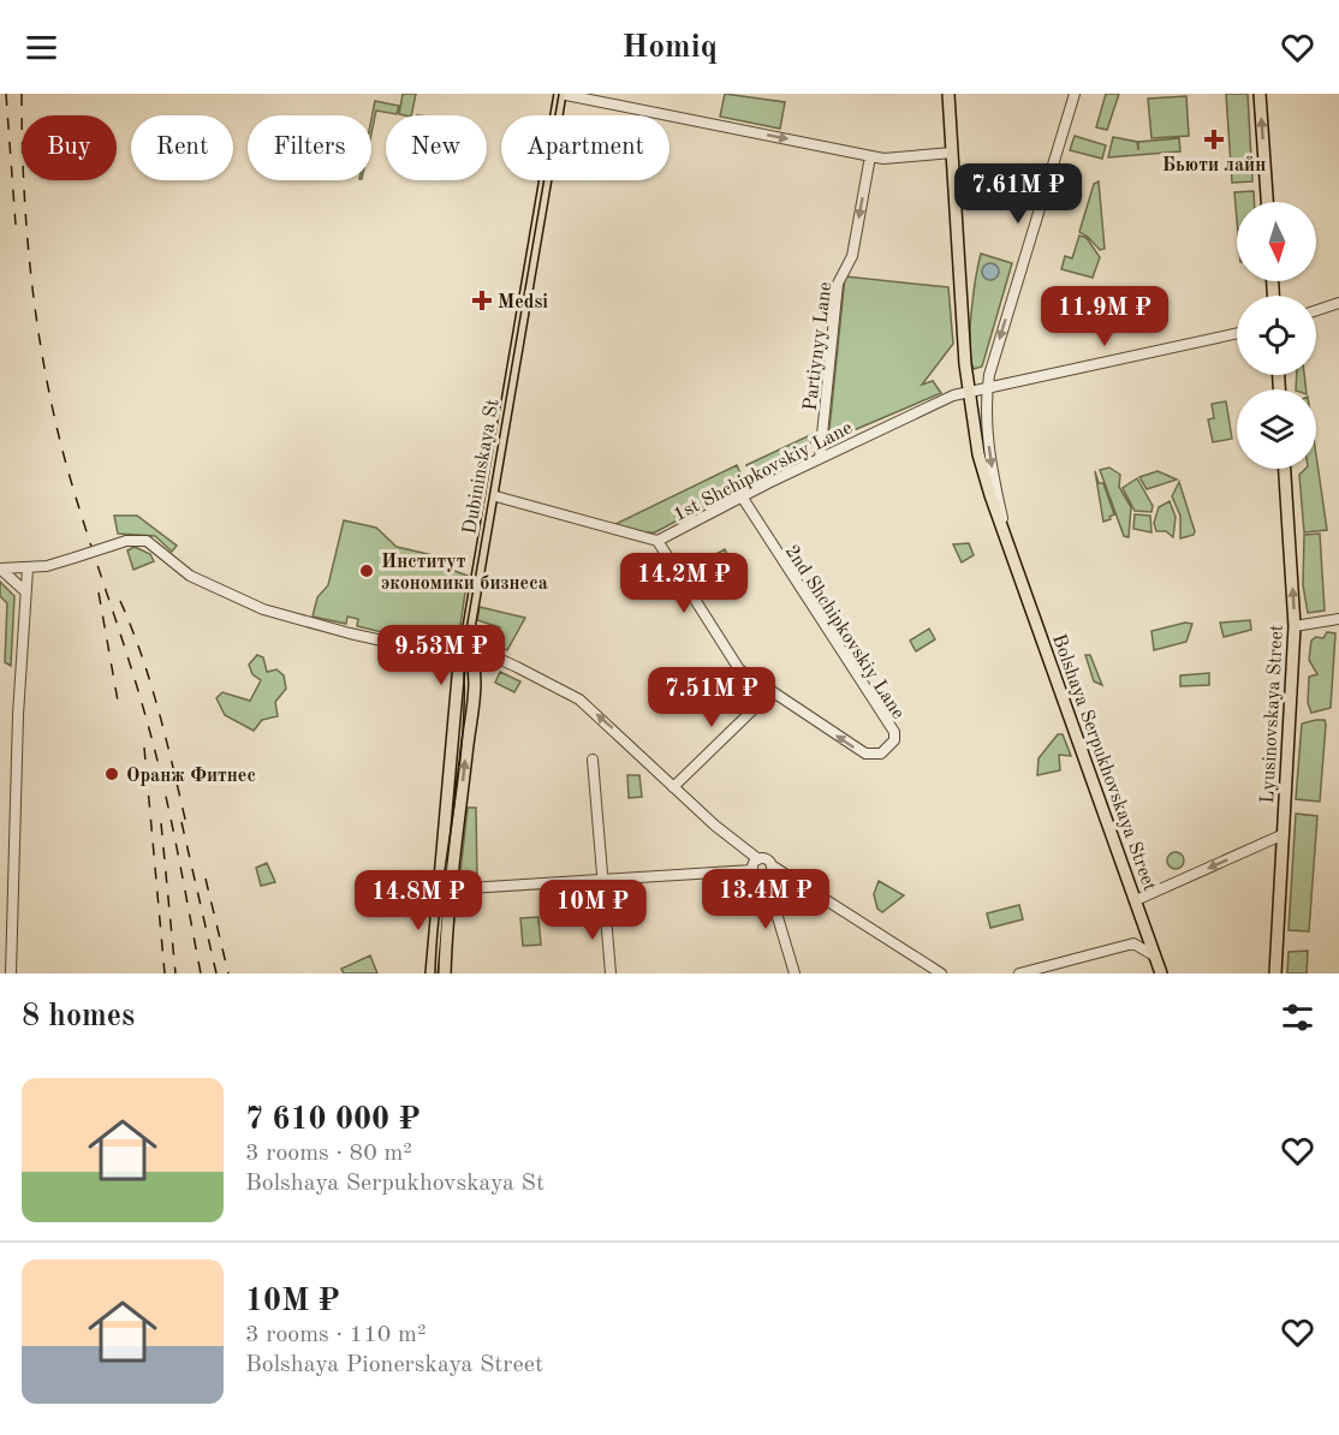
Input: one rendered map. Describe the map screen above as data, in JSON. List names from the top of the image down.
{
  "streets": {
    "main road": ["Dubininskaya St", "Lyusinovskaya Street", "Bolshaya Serpukhovskaya Street"],
    "street": ["Partiynyy Lane", "1st Shchipkovskiy Lane", "2nd Shchipkovskiy Lane"]
  },
  "crossings": [
    ["Partiynyy Lane", "1st Shchipkovskiy Lane"],
    ["1st Shchipkovskiy Lane", "2nd Shchipkovskiy Lane"],
    ["1st Shchipkovskiy Lane", "Bolshaya Serpukhovskaya Street"]
  ],
  "one_way": ["Partiynyy Lane"],
  "places": {
    "health": ["Бьюти лайн", "Medsi"],
    "other": ["Институт экономики бизнеса", "Оранж Фитнес"]
  },
  "north": "bottom",
  "page": {
    "header": "Homiq",
    "chip": [
      "Buy",
      "Rent",
      "Filters",
      "New",
      "Apartment"
    ],
    "price": [
      "7.61M ₽",
      "11.9M ₽",
      "14.2M ₽",
      "9.53M ₽",
      "7.51M ₽",
      "13.4M ₽",
      "14.8M ₽",
      "10M ₽"
    ],
    "heading": "8 homes",
    "list": [
      {
        "name": "7 610 000 ₽",
        "note": "3 rooms · 80 m² · Bolshaya Serpukhovskaya St"
      },
      {
        "name": "10M ₽",
        "note": "3 rooms · 110 m² · Bolshaya Pionerskaya Street"
      }
    ]
  }
}
